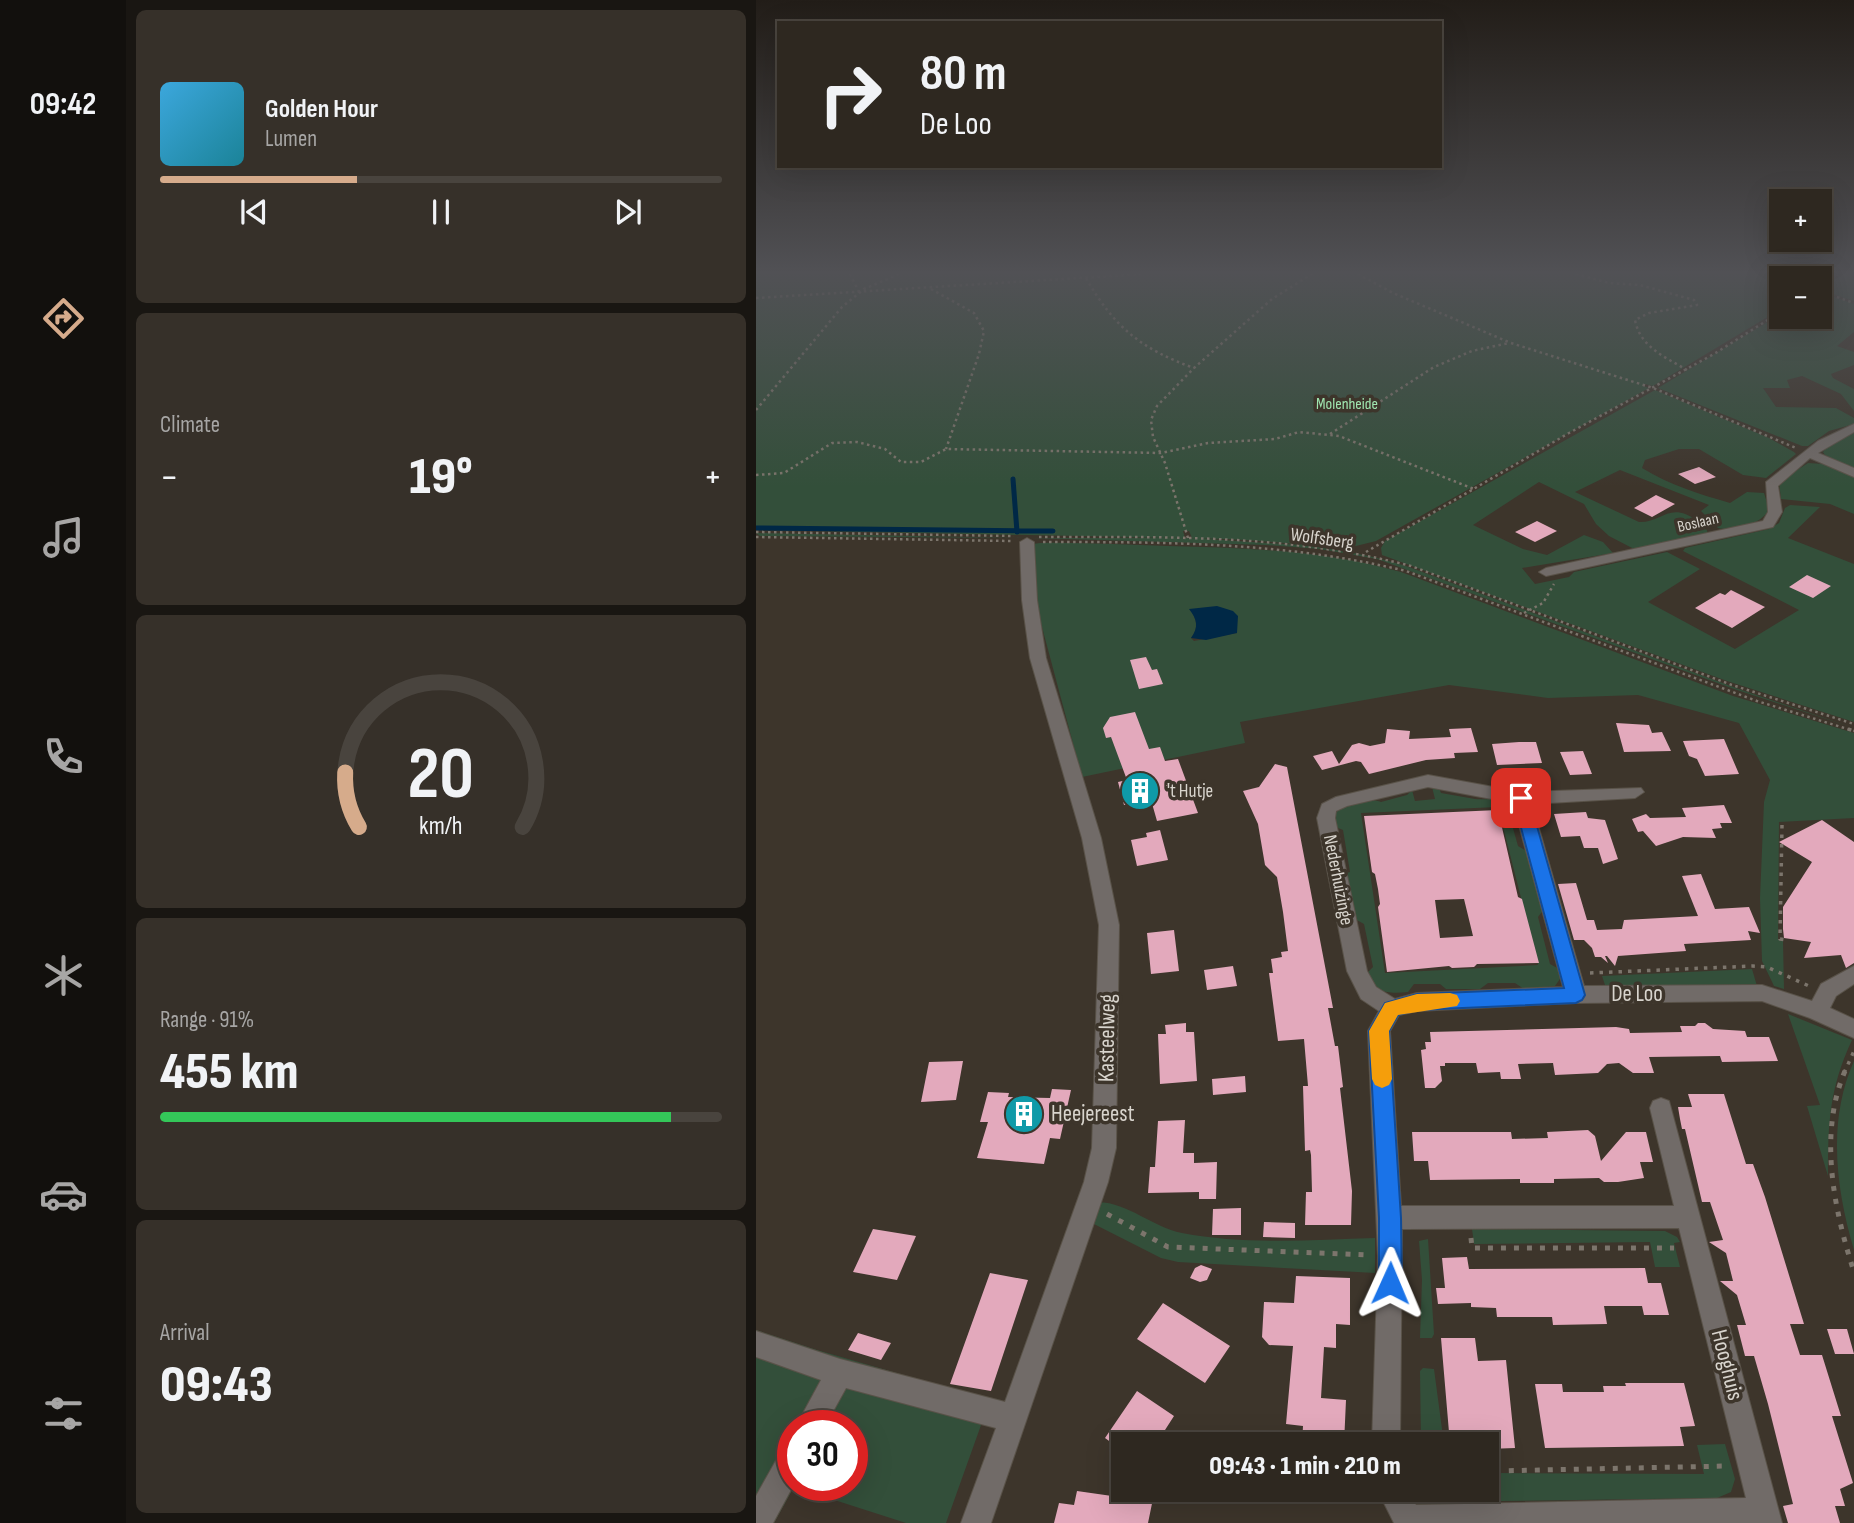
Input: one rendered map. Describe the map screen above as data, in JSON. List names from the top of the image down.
{
  "streets": {
    "street": [
      "Boslaan",
      "Nederhuizinge",
      "De Loo",
      "Kasteelweg",
      "Hooghuis"
    ],
    "path": ["Wolfsberg"]
  },
  "crossings": [
    ["Wolfsberg", "Kasteelweg"],
    ["Nederhuizinge", "De Loo"]
  ],
  "parks": ["Molenheide"],
  "places": {
    "building": ["'t Hutje", "Heejereest"]
  },
  "page": {
    "tabs": "09:42",
    "turn": ["80 m", "De Loo"],
    "song": ["Golden Hour", "Lumen"],
    "map_buttons": ["+", "−"],
    "tile": [
      "Climate",
      ["Range · 91%", "455 km"],
      ["Arrival", "09:43"]
    ],
    "heat": ["−", "19°", "+"],
    "limit": "30",
    "trip": "09:43 · 1 min · 210 m",
    "gauge": ["20", "km/h"]
  }
}
